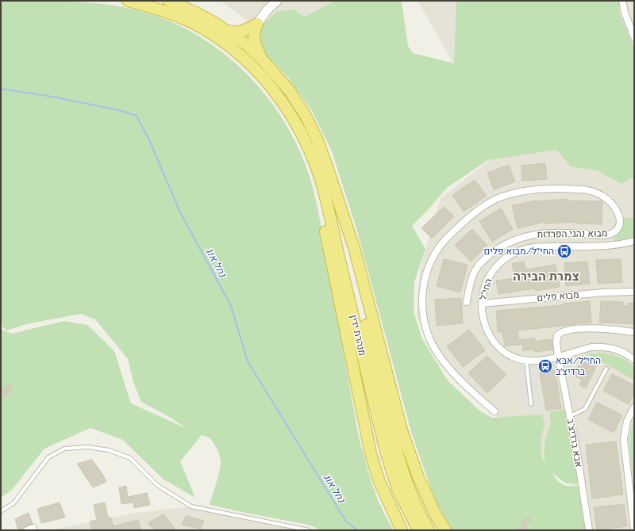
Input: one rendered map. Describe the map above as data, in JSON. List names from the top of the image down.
{
  "streets": {
    "highway": ["מנהרת ידין"],
    "street": [
      "מבוא נהגי הפרדות",
      "החי\"ל",
      "מבוא פלים",
      "אבא ברדיצ'ב"
    ]
  },
  "crossings": [
    ["החי\"ל", "מבוא פלים"],
    ["החי\"ל", "אבא ברדיצ'ב"]
  ],
  "districts": ["צמרת הבירה"],
  "water": ["נחל אוג"],
  "places": {
    "bus stop": ["החי״ל/מבוא פלים", "החי״ל/אבא ברדיצ׳ב"]
  }
}
